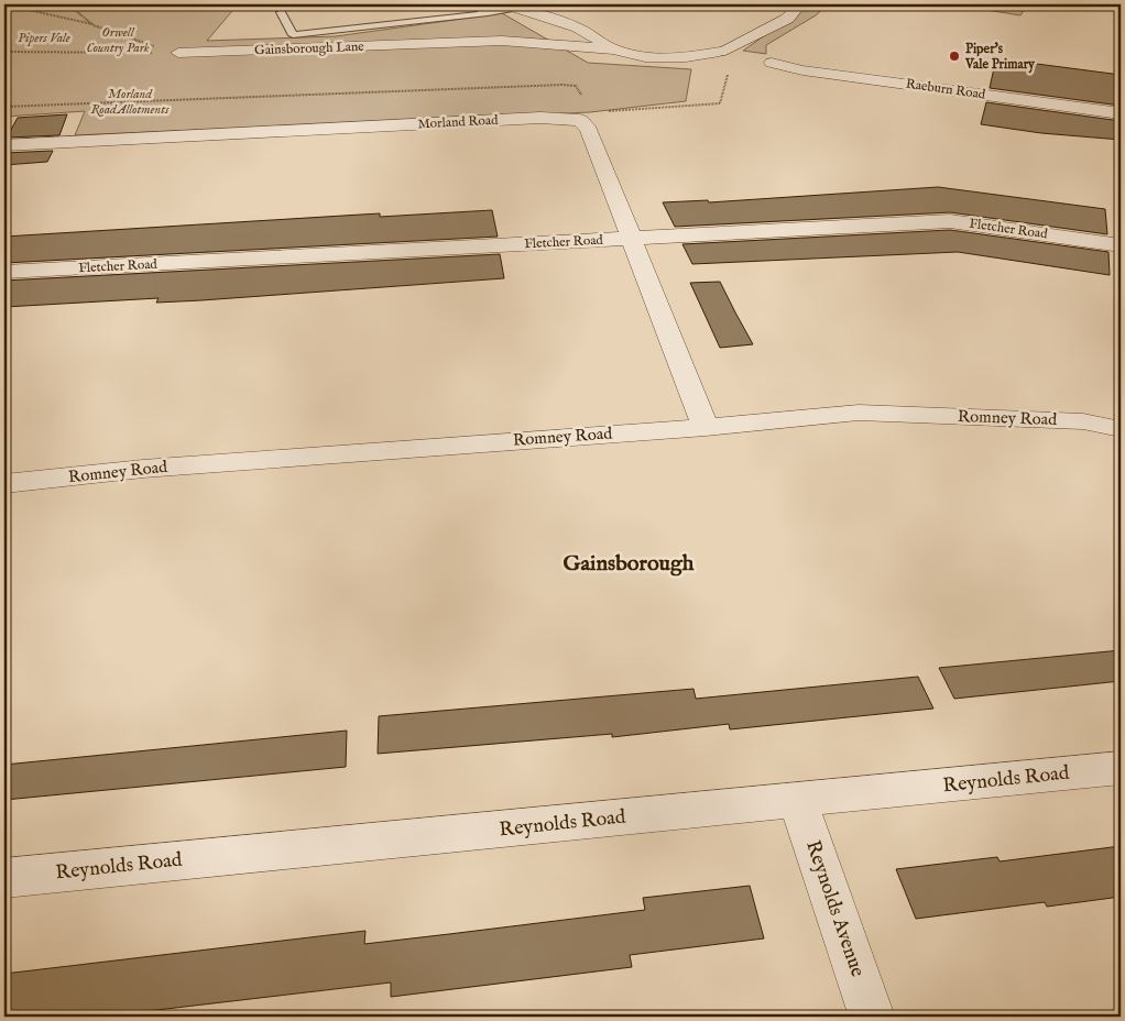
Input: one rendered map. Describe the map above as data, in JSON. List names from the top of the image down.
{
  "streets": {
    "street": [
      "Gainsborough Lane",
      "Raeburn Road",
      "Morland Road",
      "Fletcher Road",
      "Romney Road",
      "Reynolds Road",
      "Reynolds Avenue"
    ]
  },
  "crossings": [
    ["Reynolds Road", "Reynolds Avenue"]
  ],
  "districts": ["Gainsborough"],
  "parks": ["Orwell Country Park", "Pipers Vale", "Morland RoadAllotments"],
  "places": ["Piper's Vale Primary"]
}
